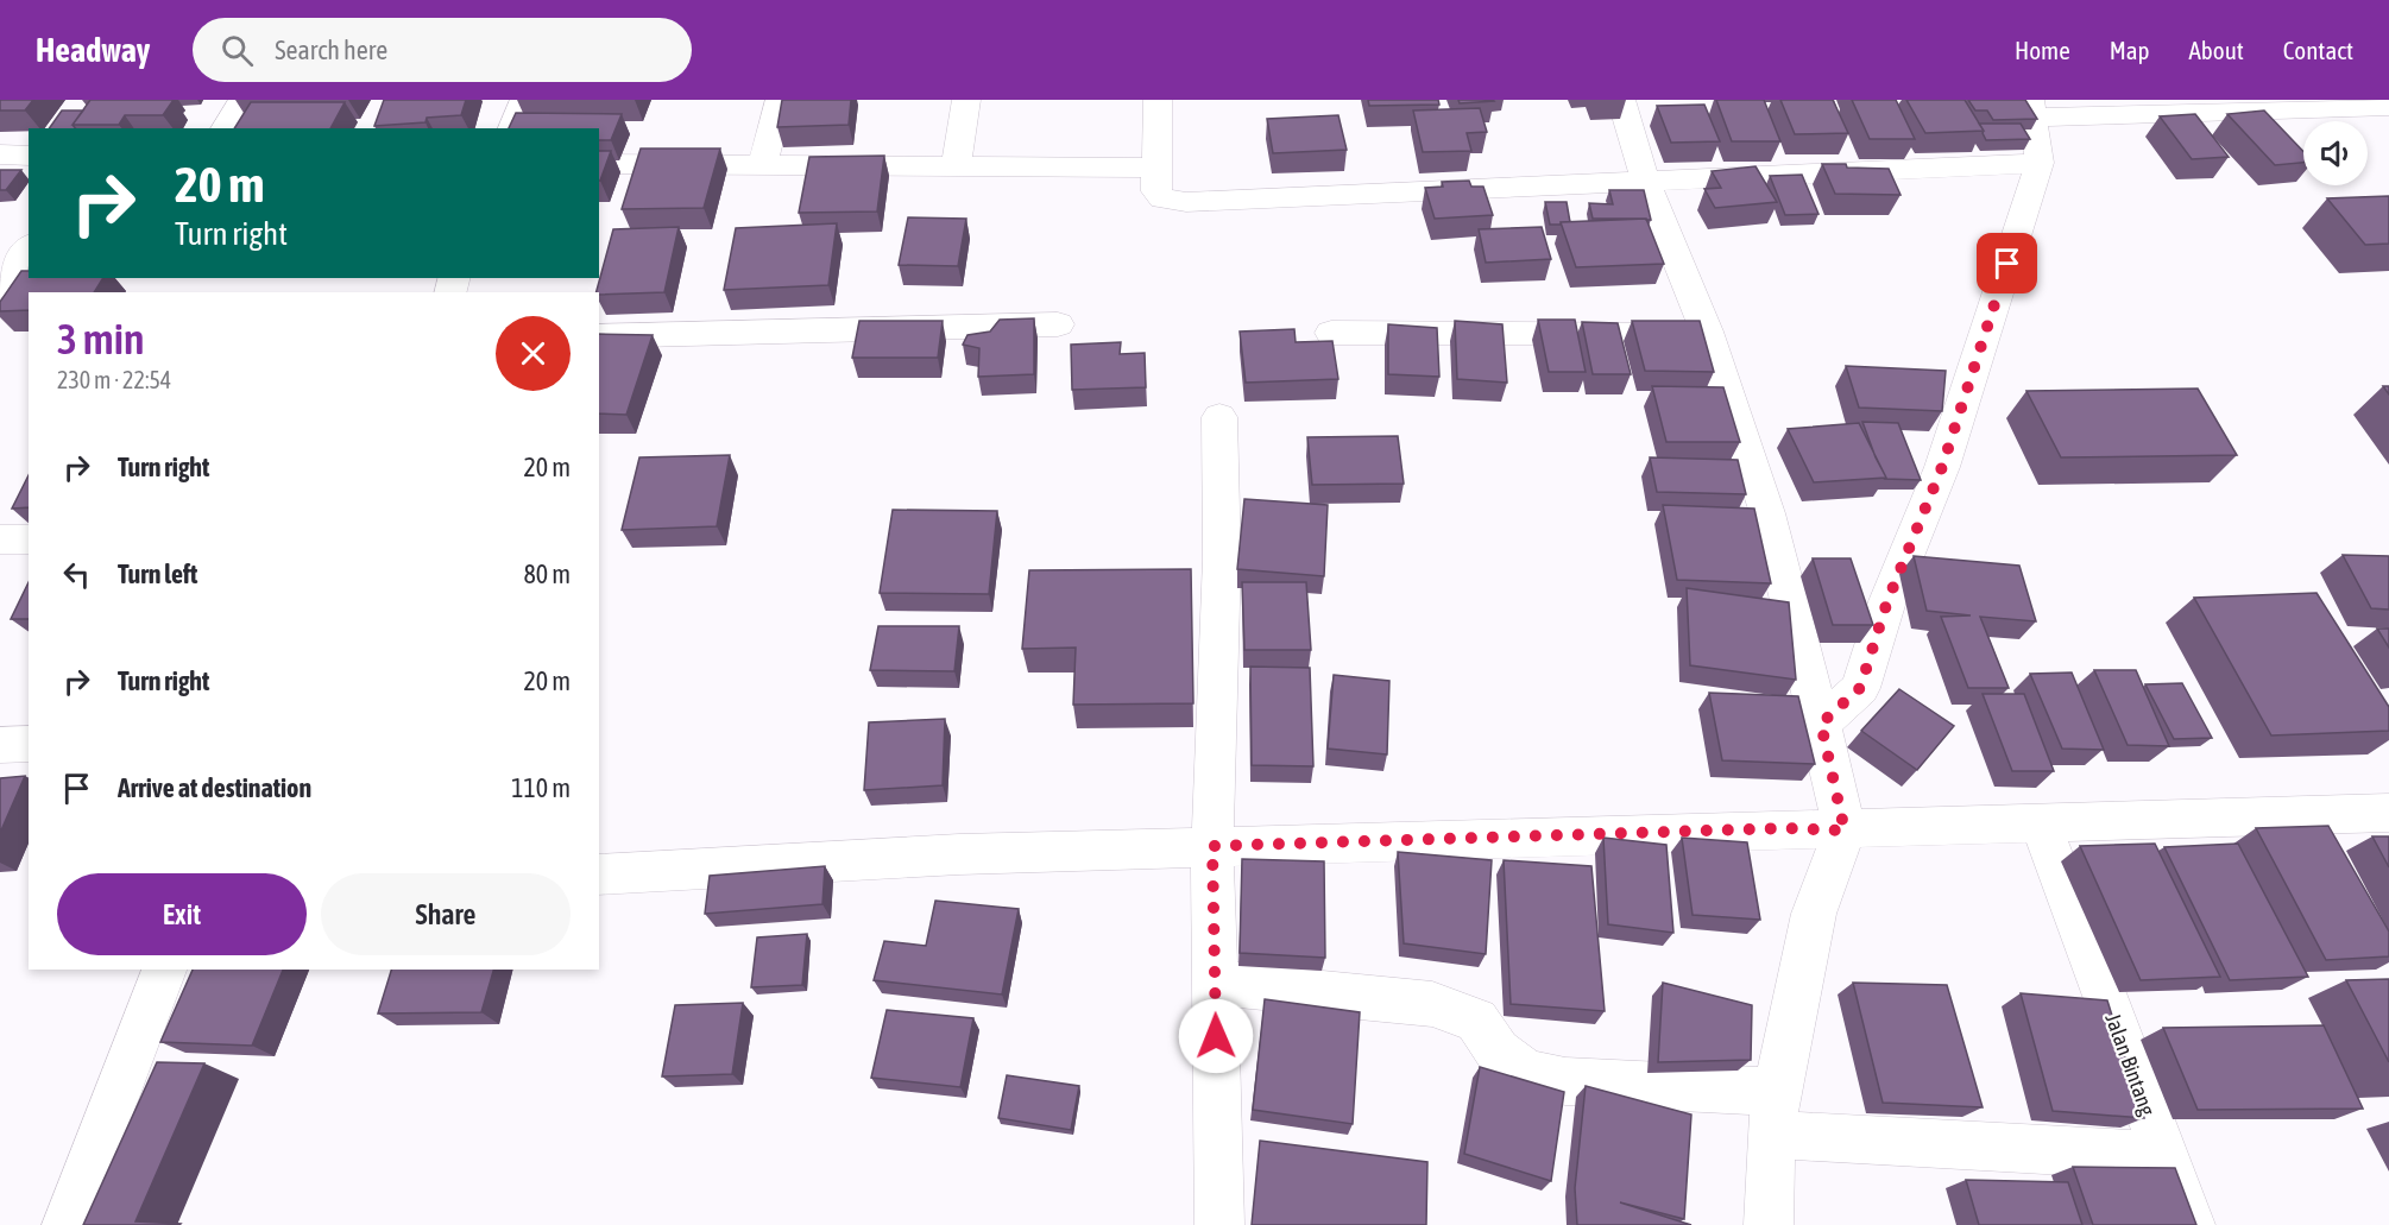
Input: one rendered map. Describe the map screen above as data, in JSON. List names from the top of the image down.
{
  "streets": {
    "street": ["Jalan Bintang"]
  },
  "page": {
    "header": "Headway",
    "search": "Search here",
    "nav": [
      "Home",
      "Map",
      "About",
      "Contact"
    ],
    "turn": ["20 m", "Turn right"],
    "heading": ["3 min", "230 m · 22:54"],
    "list": [
      {
        "name": "Turn right",
        "value": "20 m"
      },
      {
        "name": "Turn left",
        "value": "80 m"
      },
      {
        "name": "Turn right",
        "value": "20 m"
      },
      {
        "name": "Arrive at destination",
        "value": "110 m"
      }
    ],
    "buttons": ["Exit", "Share"]
  }
}
